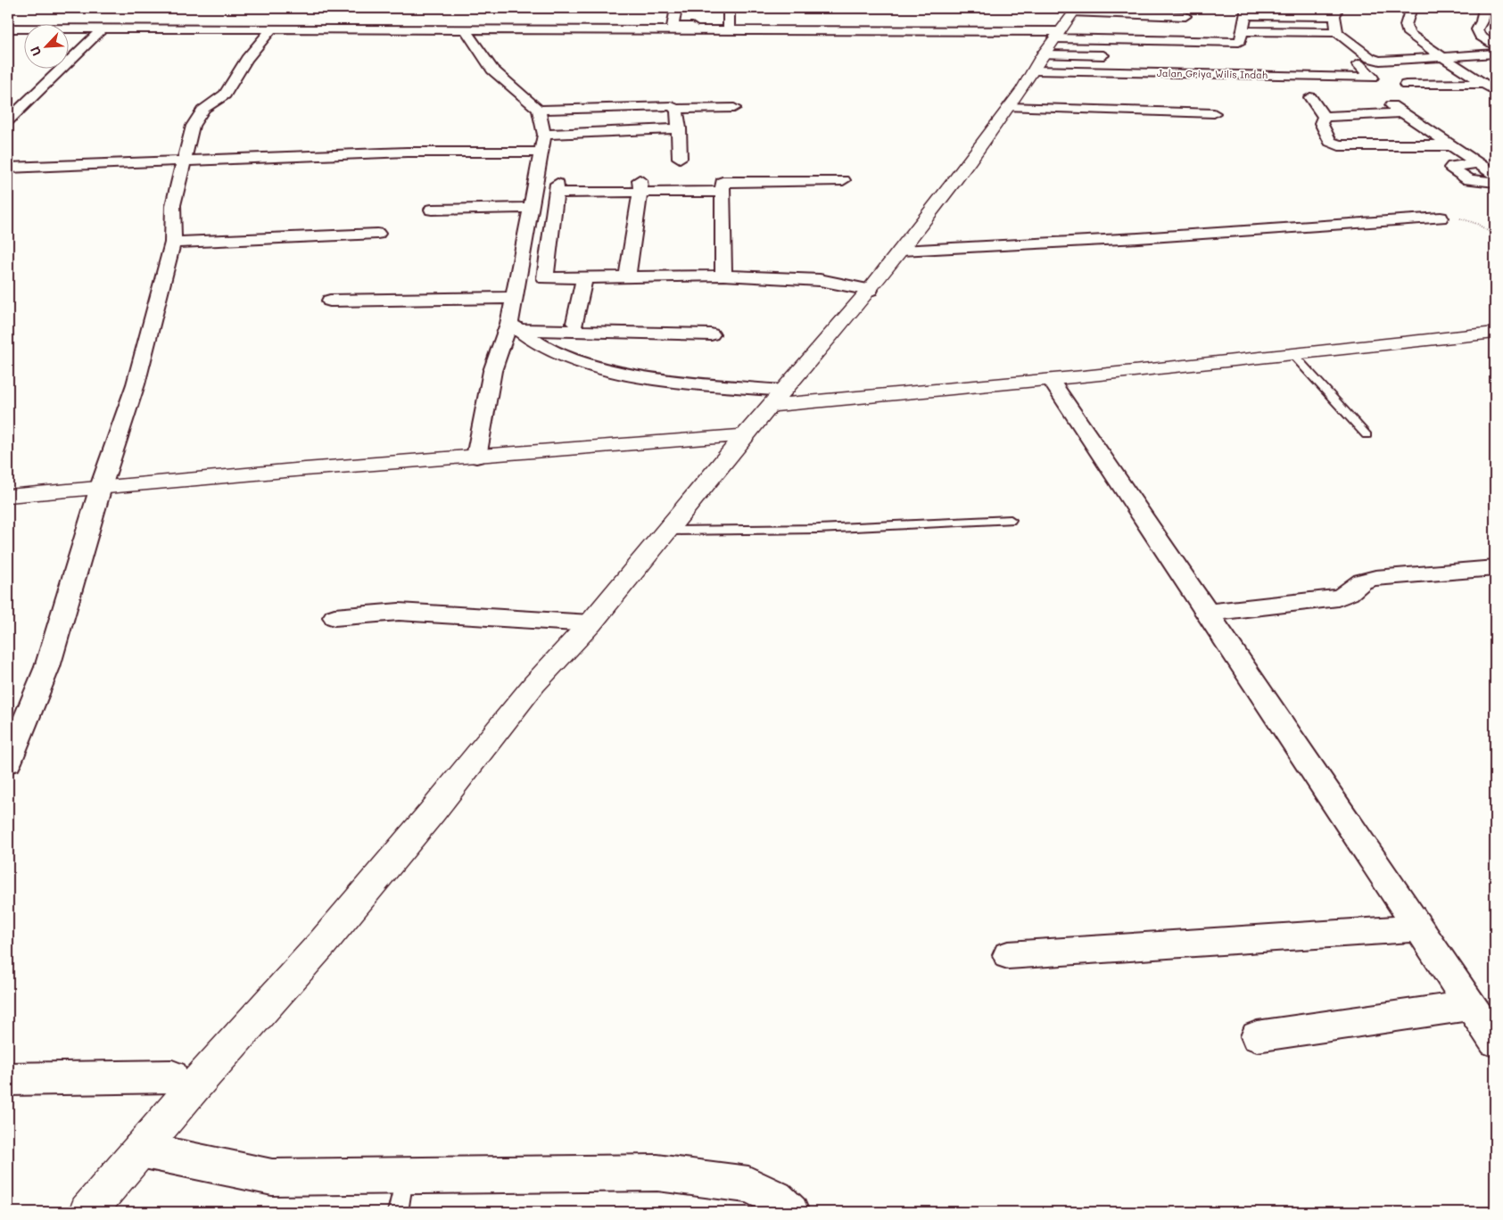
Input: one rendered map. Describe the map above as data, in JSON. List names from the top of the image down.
{
  "streets": {
    "street": ["Jalan Griya Wilis Indah"]
  },
  "north": "bottom left"
}
